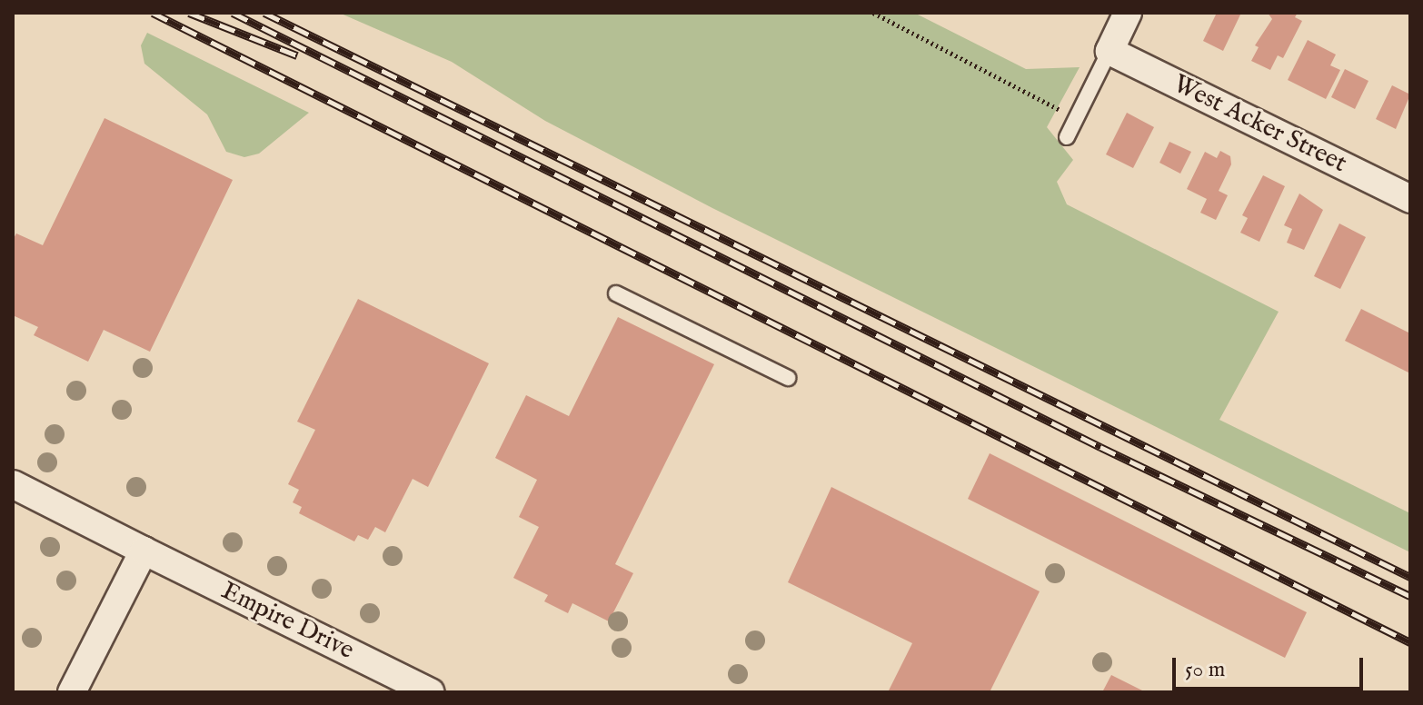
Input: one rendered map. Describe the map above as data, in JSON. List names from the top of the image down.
{
  "streets": {
    "street": ["West Acker Street", "Empire Drive"]
  },
  "scale_bar": "50 m"
}
